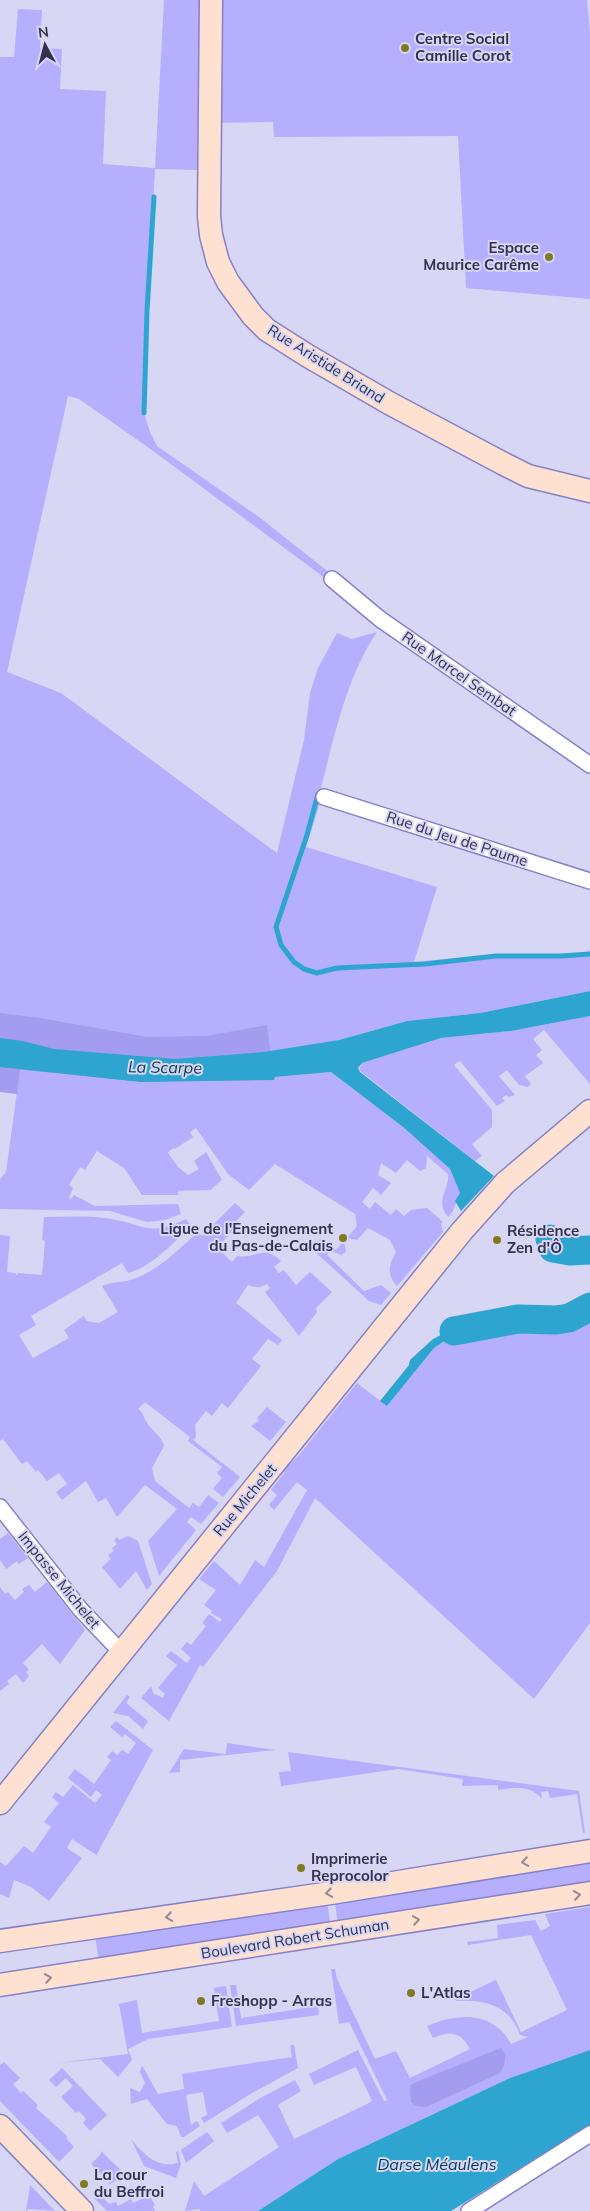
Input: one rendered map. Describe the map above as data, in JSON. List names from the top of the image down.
{
  "streets": {
    "main road": ["Rue Aristide Briand", "Rue Michelet", "Boulevard Robert Schuman"],
    "street": ["Rue Marcel Sembat", "Rue du Jeu de Paume", "Impasse Michelet"]
  },
  "crossings": [
    ["Rue Michelet", "Impasse Michelet"]
  ],
  "water": ["La Scarpe", "Darse Méaulens"],
  "places": [
    "Centre Social Camille Corot",
    "Espace Maurice Carême",
    "Ligue de l'Enseignement du Pas-de-Calais",
    "Résidence Zen d'Ô",
    "Imprimerie Reprocolor",
    "L'Atlas",
    "Freshopp - Arras",
    "La cour du Beffroi"
  ],
  "north": "top"
}
